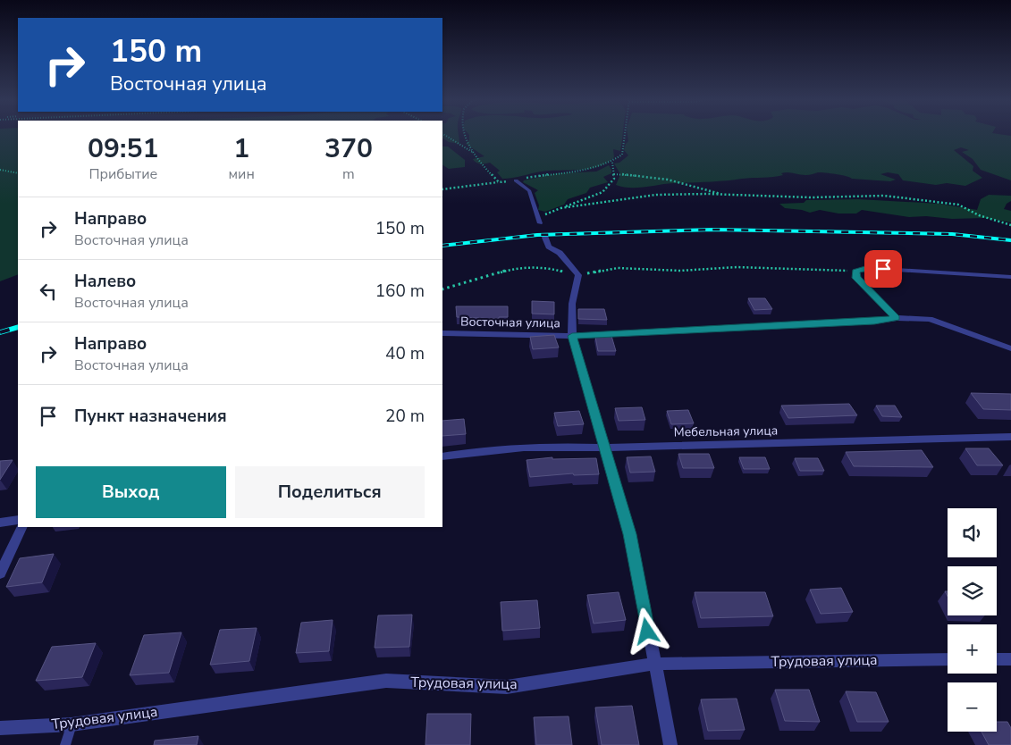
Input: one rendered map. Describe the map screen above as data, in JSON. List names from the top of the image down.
{
  "streets": {
    "street": ["Восточная улица", "Мебельная улица", "Трудовая улица"]
  },
  "page": {
    "turn": ["150 m", "Восточная улица"],
    "eta": [
      "09:51",
      "Прибытие",
      "1",
      "мин",
      "370",
      "m"
    ],
    "list": [
      {
        "name": "Направо",
        "note": "Восточная улица",
        "value": "150 m"
      },
      {
        "name": "Налево",
        "note": "Восточная улица",
        "value": "160 m"
      },
      {
        "name": "Направо",
        "note": "Восточная улица",
        "value": "40 m"
      },
      {
        "name": "Пункт назначения",
        "value": "20 m"
      }
    ],
    "buttons": ["Выход", "Поделиться"],
    "map_buttons": ["+", "−"]
  }
}
